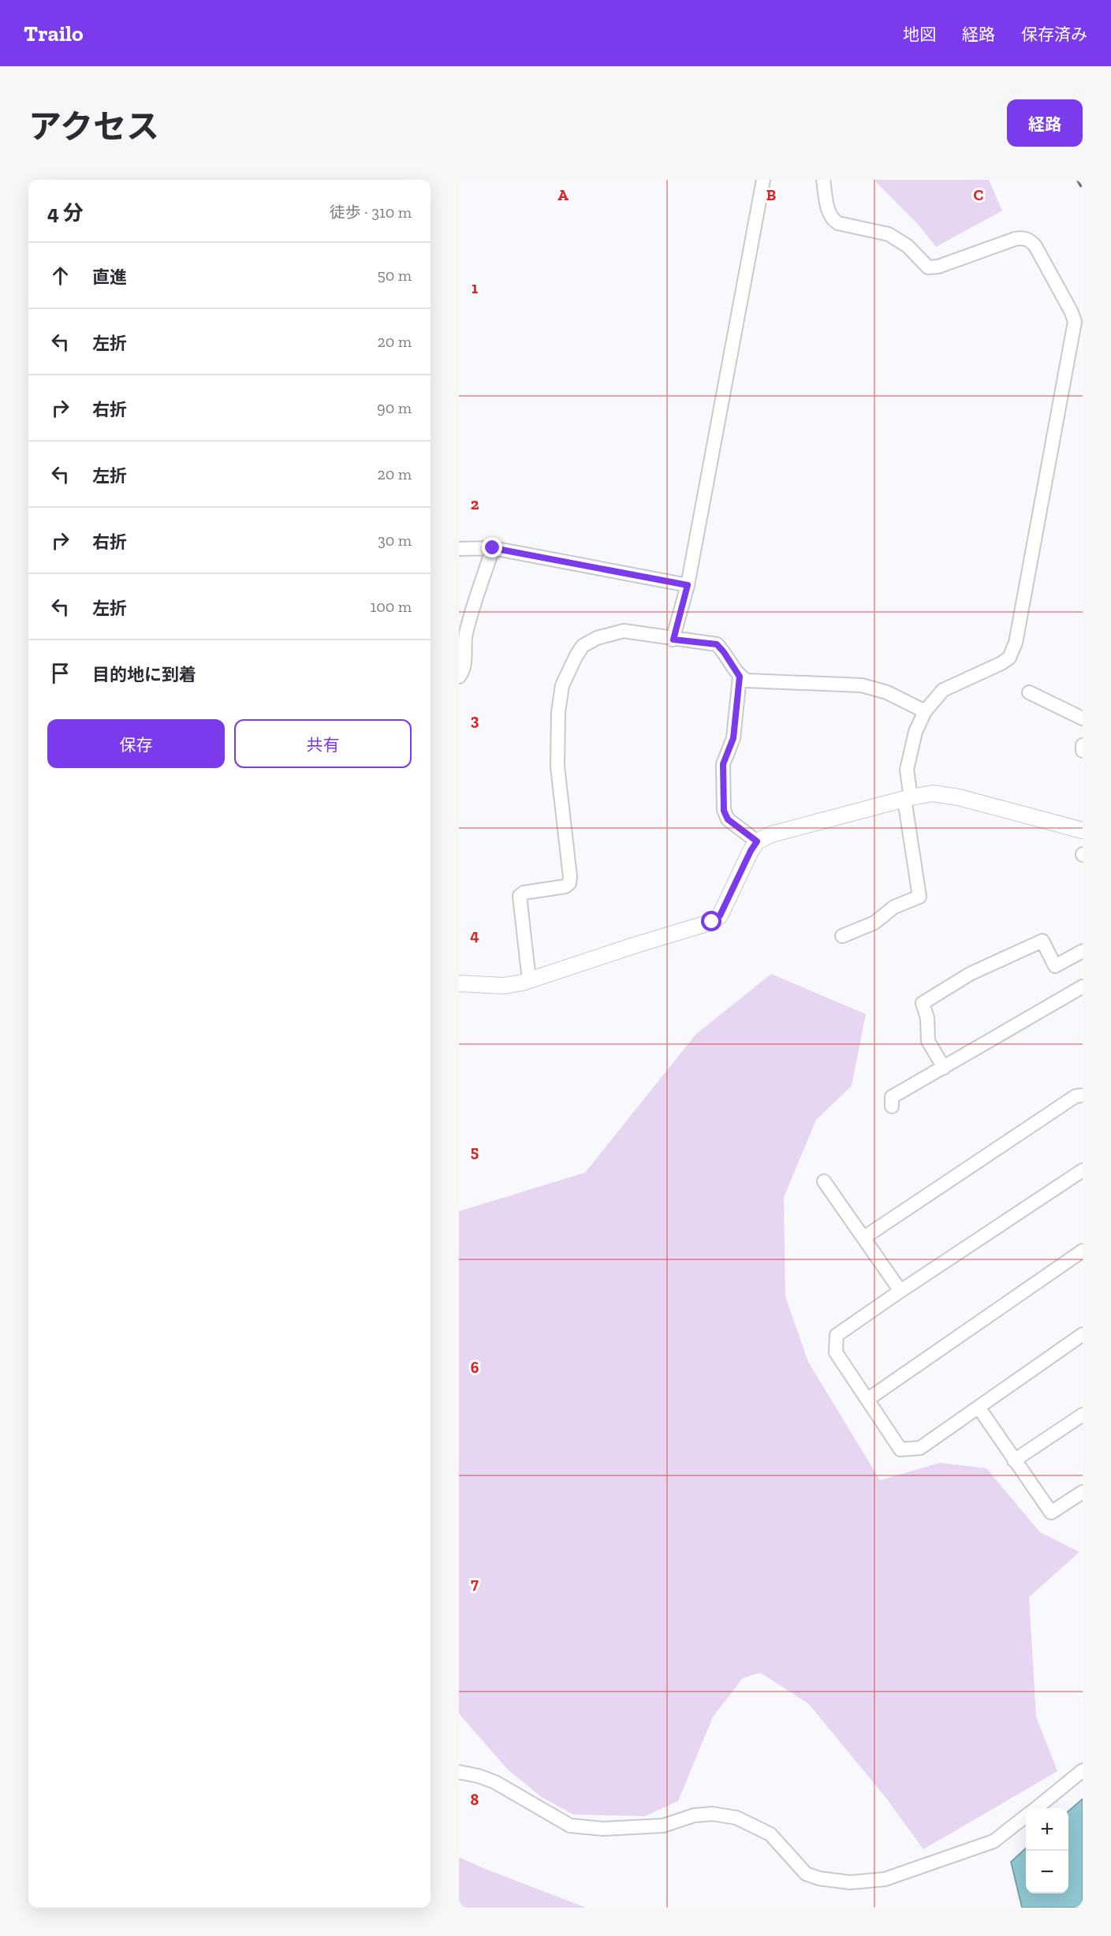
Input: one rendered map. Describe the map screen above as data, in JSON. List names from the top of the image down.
{
  "page": {
    "header": "Trailo",
    "nav": ["地図", "経路", "保存済み"],
    "title": "アクセス",
    "buttons": [
      "経路",
      ["保存", "共有"]
    ],
    "heading": ["4 分", "徒歩 · 310 m"],
    "list": [
      ["直進", "50 m"],
      ["左折", "20 m"],
      ["右折", "90 m"],
      ["左折", "20 m"],
      ["右折", "30 m"],
      ["左折", "100 m"],
      "目的地に到着"
    ],
    "map_buttons": ["+", "−"]
  },
  "grid": {
    "columns": ["A", "B", "C"],
    "rows": [
      "1",
      "2",
      "3",
      "4",
      "5",
      "6",
      "7",
      "8"
    ]
  }
}
